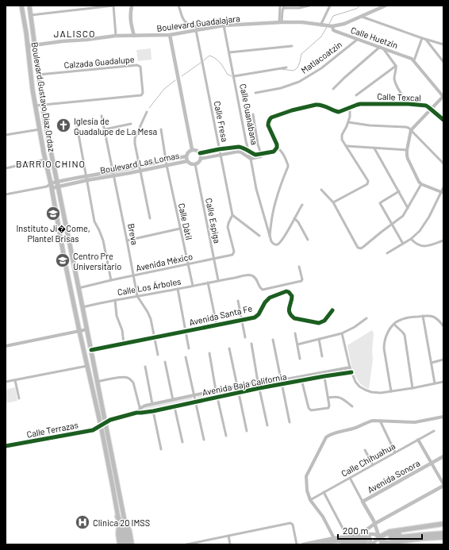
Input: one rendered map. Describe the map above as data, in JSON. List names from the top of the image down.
{
  "streets": {
    "main road": [
      "Boulevard Guadalajara",
      "Boulevard Gustavo Díaz Ordaz",
      "Boulevard Las Lomas",
      "Avenida Sonora"
    ],
    "street": [
      "Calle Huetzin",
      "Matlacoatzin",
      "Calzada Guadalupe",
      "Calle Texcal",
      "Calle Guanábana",
      "Calle Fresa",
      "Calle Espiga",
      "Calle Dátil",
      "Breva",
      "Avenida México",
      "Calle Los Árboles",
      "Avenida Santa Fe",
      "Avenida Baja California",
      "Calle Terrazas",
      "Calle Chihuahua"
    ]
  },
  "crossings": [
    ["Boulevard Guadalajara", "Calle Huetzin"],
    ["Boulevard Guadalajara", "Boulevard Gustavo Díaz Ordaz"],
    ["Boulevard Guadalajara", "Calle Guanábana"],
    ["Boulevard Guadalajara", "Calle Fresa"],
    ["Calle Huetzin", "Matlacoatzin"],
    ["Calzada Guadalupe", "Boulevard Gustavo Díaz Ordaz"],
    ["Boulevard Gustavo Díaz Ordaz", "Boulevard Las Lomas"],
    ["Boulevard Gustavo Díaz Ordaz", "Avenida México"],
    ["Boulevard Gustavo Díaz Ordaz", "Calle Los Árboles"],
    ["Boulevard Gustavo Díaz Ordaz", "Avenida Santa Fe"],
    ["Boulevard Gustavo Díaz Ordaz", "Avenida Baja California"],
    ["Boulevard Gustavo Díaz Ordaz", "Calle Terrazas"],
    ["Calle Fresa", "Avenida México"],
    ["Boulevard Las Lomas", "Calle Espiga"],
    ["Boulevard Las Lomas", "Calle Dátil"],
    ["Boulevard Las Lomas", "Breva"],
    ["Calle Espiga", "Avenida México"],
    ["Calle Espiga", "Calle Los Árboles"],
    ["Calle Dátil", "Avenida México"],
    ["Calle Dátil", "Calle Los Árboles"],
    ["Breva", "Avenida México"],
    ["Breva", "Calle Los Árboles"],
    ["Avenida Baja California", "Calle Terrazas"]
  ],
  "districts": ["JALISCO", "BARRIO CHINO"],
  "places": {
    "church": ["Iglesia de Guadalupe de La Mesa"],
    "school or university": ["Instituto Ji�Come, Plantel Brisas", "Centro Pre Universitario"],
    "hospital": ["Clinica 20 IMSS"]
  },
  "scale_bar": "200 m"
}
